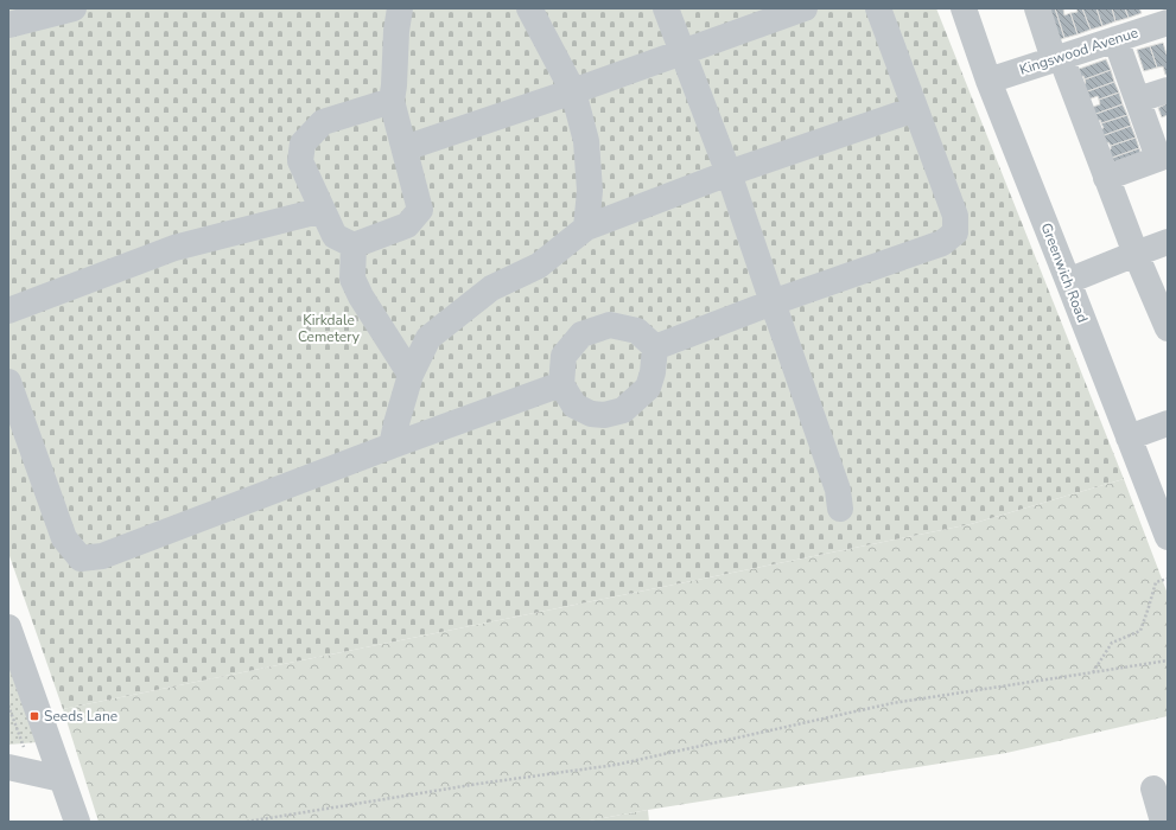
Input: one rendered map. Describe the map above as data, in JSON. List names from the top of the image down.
{
  "streets": {
    "street": ["Kingswood Avenue", "Greenwich Road"]
  },
  "crossings": [
    ["Kingswood Avenue", "Greenwich Road"]
  ],
  "parks": ["Kirkdale Cemetery"],
  "places": {
    "transit": ["Seeds Lane"]
  }
}
